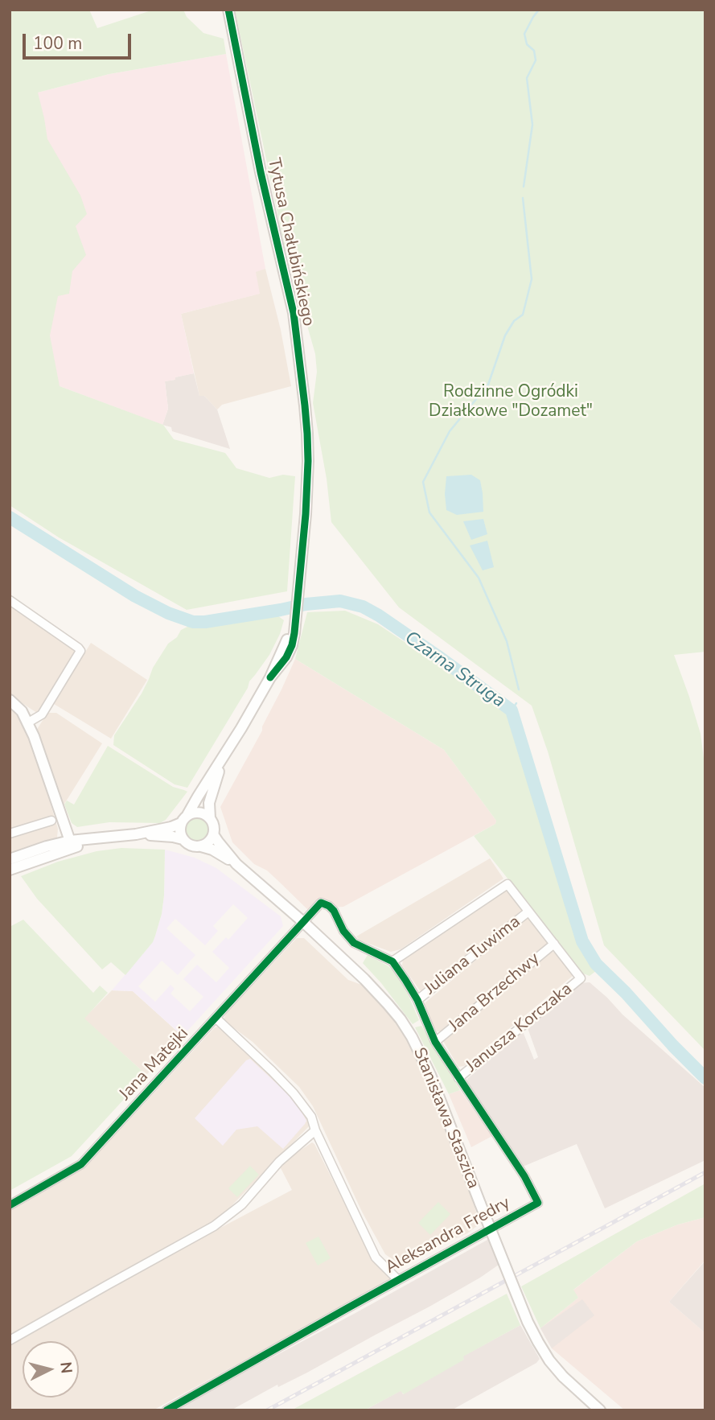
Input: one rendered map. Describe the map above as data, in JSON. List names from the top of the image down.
{
  "streets": {
    "street": [
      "Tytusa Chałubińskiego",
      "Juliana Tuwima",
      "Jana Brzechwy",
      "Janusza Korczaka",
      "Jana Matejki",
      "Stanisława Staszica",
      "Aleksandra Fredry"
    ]
  },
  "crossings": [
    ["Tytusa Chałubińskiego", "Stanisława Staszica"],
    ["Juliana Tuwima", "Aleksandra Fredry"],
    ["Jana Brzechwy", "Janusza Korczaka"],
    ["Jana Brzechwy", "Aleksandra Fredry"],
    ["Janusza Korczaka", "Aleksandra Fredry"],
    ["Jana Matejki", "Stanisława Staszica"]
  ],
  "water": ["Czarna Struga"],
  "parks": ["Rodzinne Ogródki Działkowe \"Dozamet\""],
  "scale_bar": "100 m",
  "north": "right"
}
